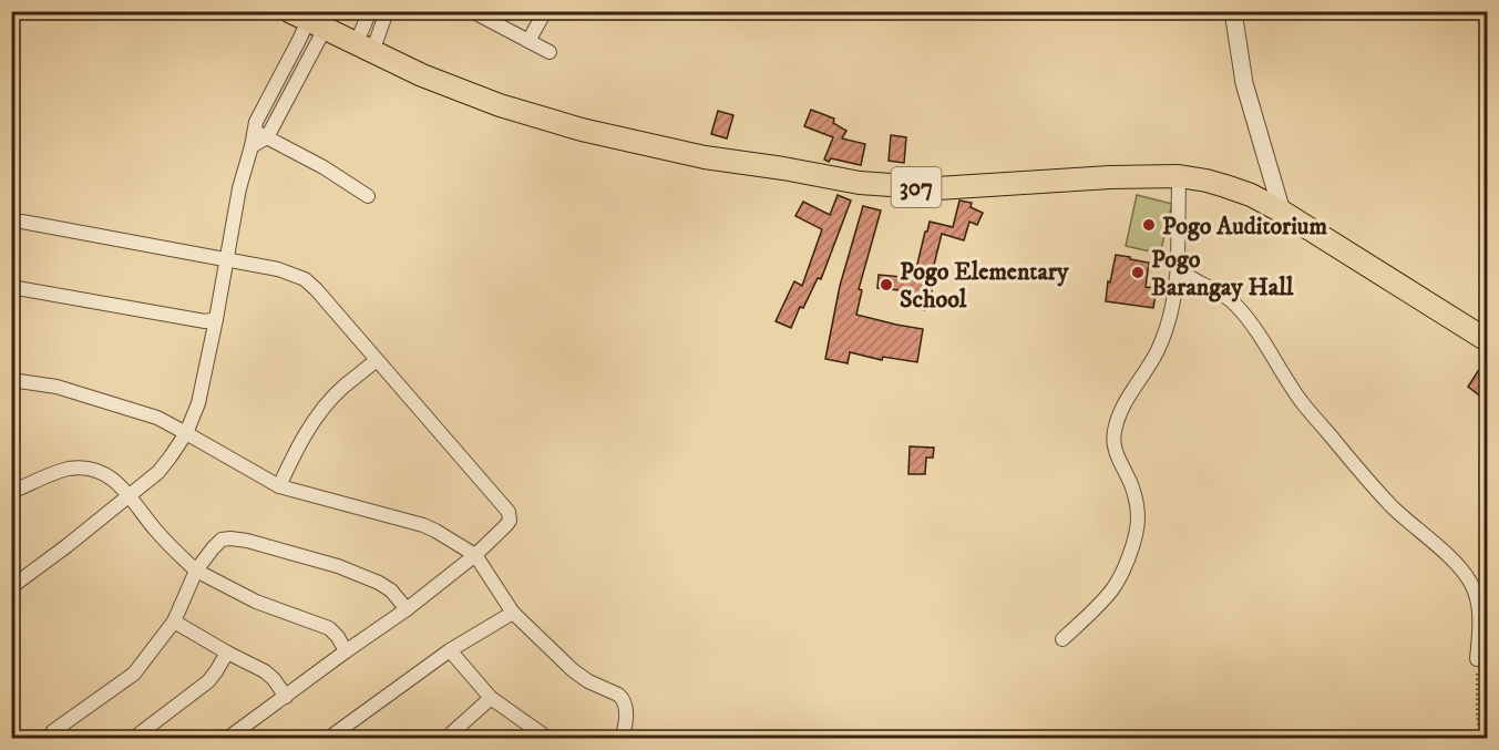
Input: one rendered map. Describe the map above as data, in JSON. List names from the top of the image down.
{
  "streets": {
    "main road": ["307"]
  },
  "places": ["Pogo Auditorium", "Pogo Barangay Hall", "Pogo Elementary School"]
}
